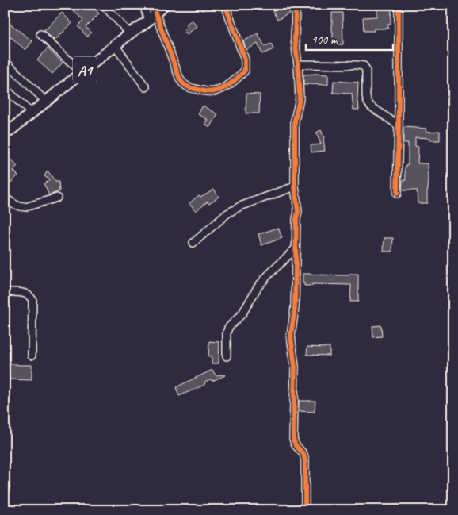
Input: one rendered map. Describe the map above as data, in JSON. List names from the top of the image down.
{
  "streets": {
    "highway": ["A1"]
  },
  "scale_bar": "100 m"
}
